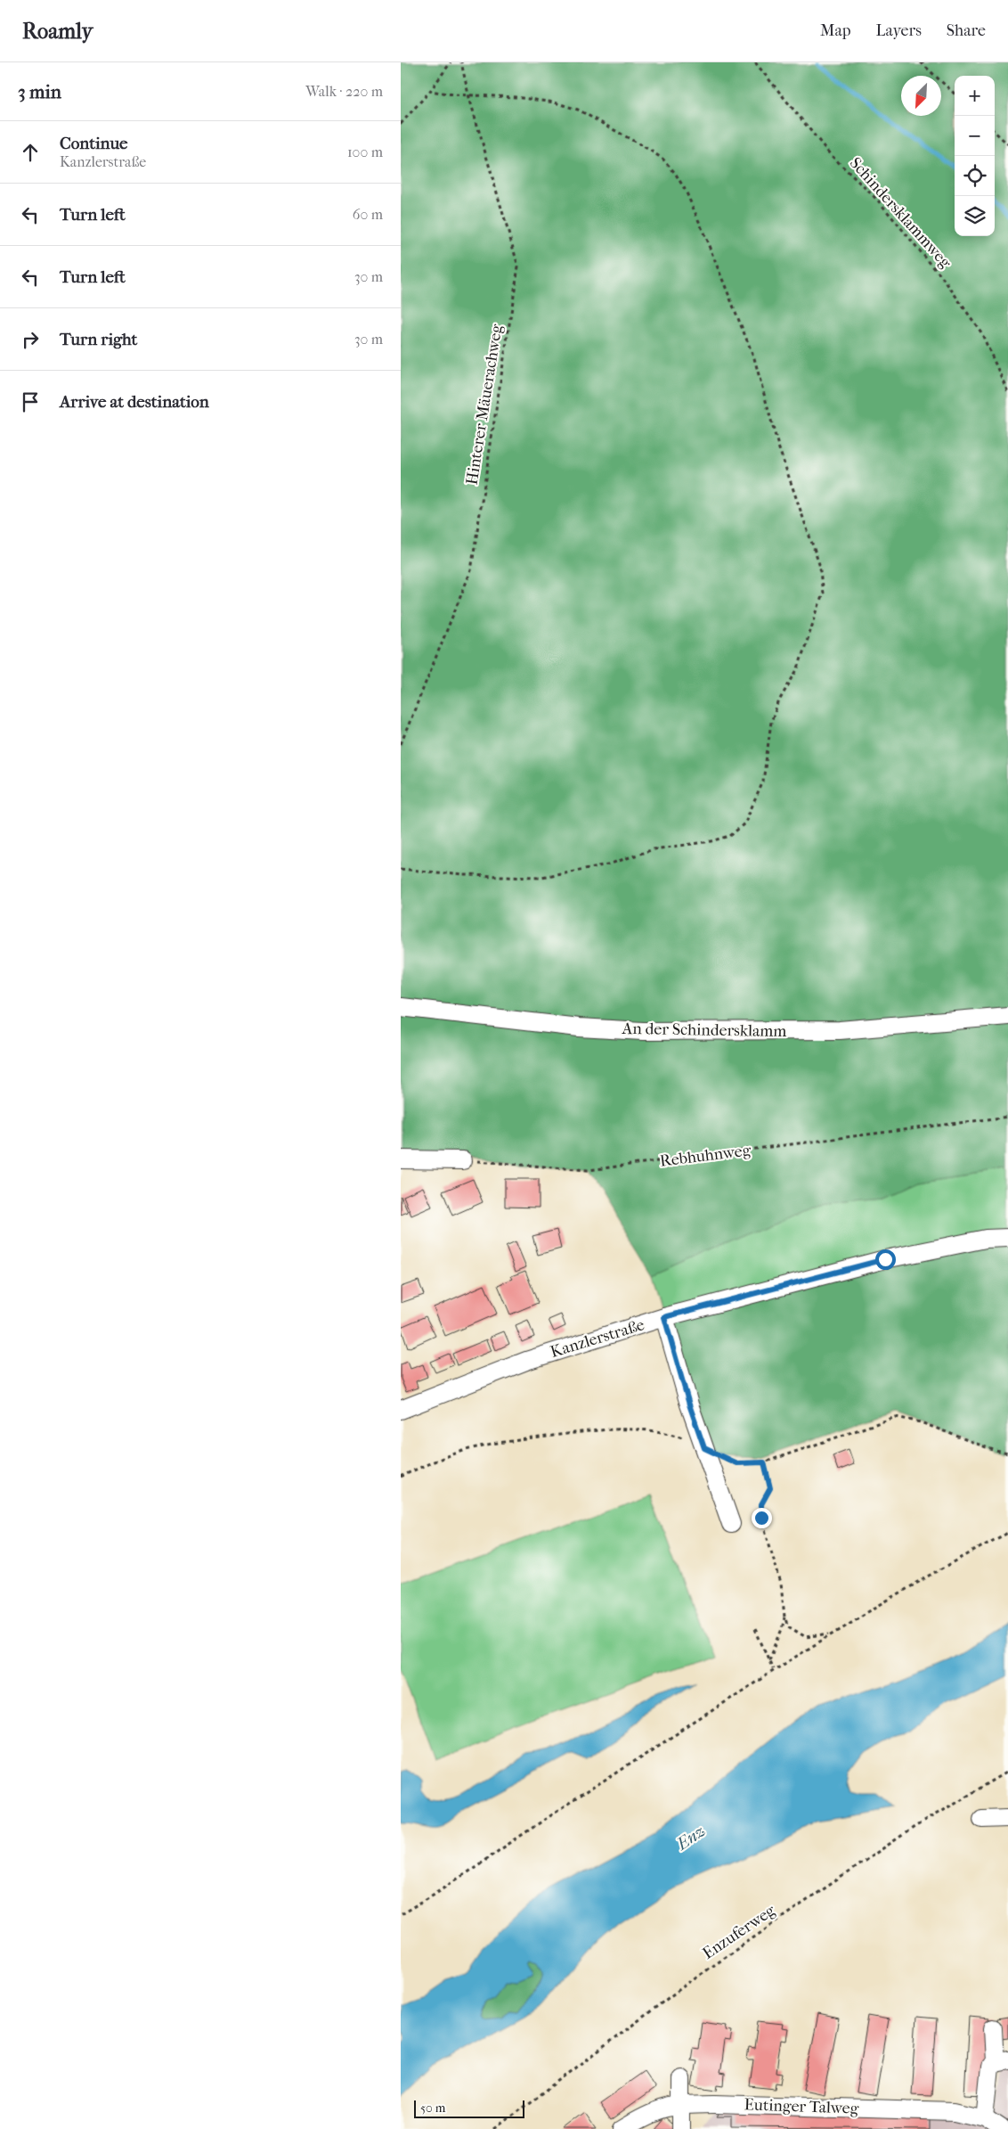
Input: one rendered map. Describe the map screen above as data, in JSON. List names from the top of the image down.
{
  "streets": {
    "street": ["An der Schindersklamm", "Kanzlerstraße", "Eutinger Talweg"],
    "path": [
      "Schindersklammweg",
      "Hinterer Mäuerachweg",
      "Rebhuhnweg",
      "Enzuferweg"
    ]
  },
  "water": ["Enz"],
  "scale_bar": "50 m",
  "north": "bottom left",
  "page": {
    "header": "Roamly",
    "nav": ["Map", "Layers", "Share"],
    "heading": ["3 min", "Walk · 220 m"],
    "map_buttons": ["+", "−"],
    "list": [
      ["Continue", "Kanzlerstraße", "100 m"],
      ["Turn left", "60 m"],
      ["Turn left", "30 m"],
      ["Turn right", "30 m"],
      "Arrive at destination"
    ],
    "scale": "50 m"
  }
}
